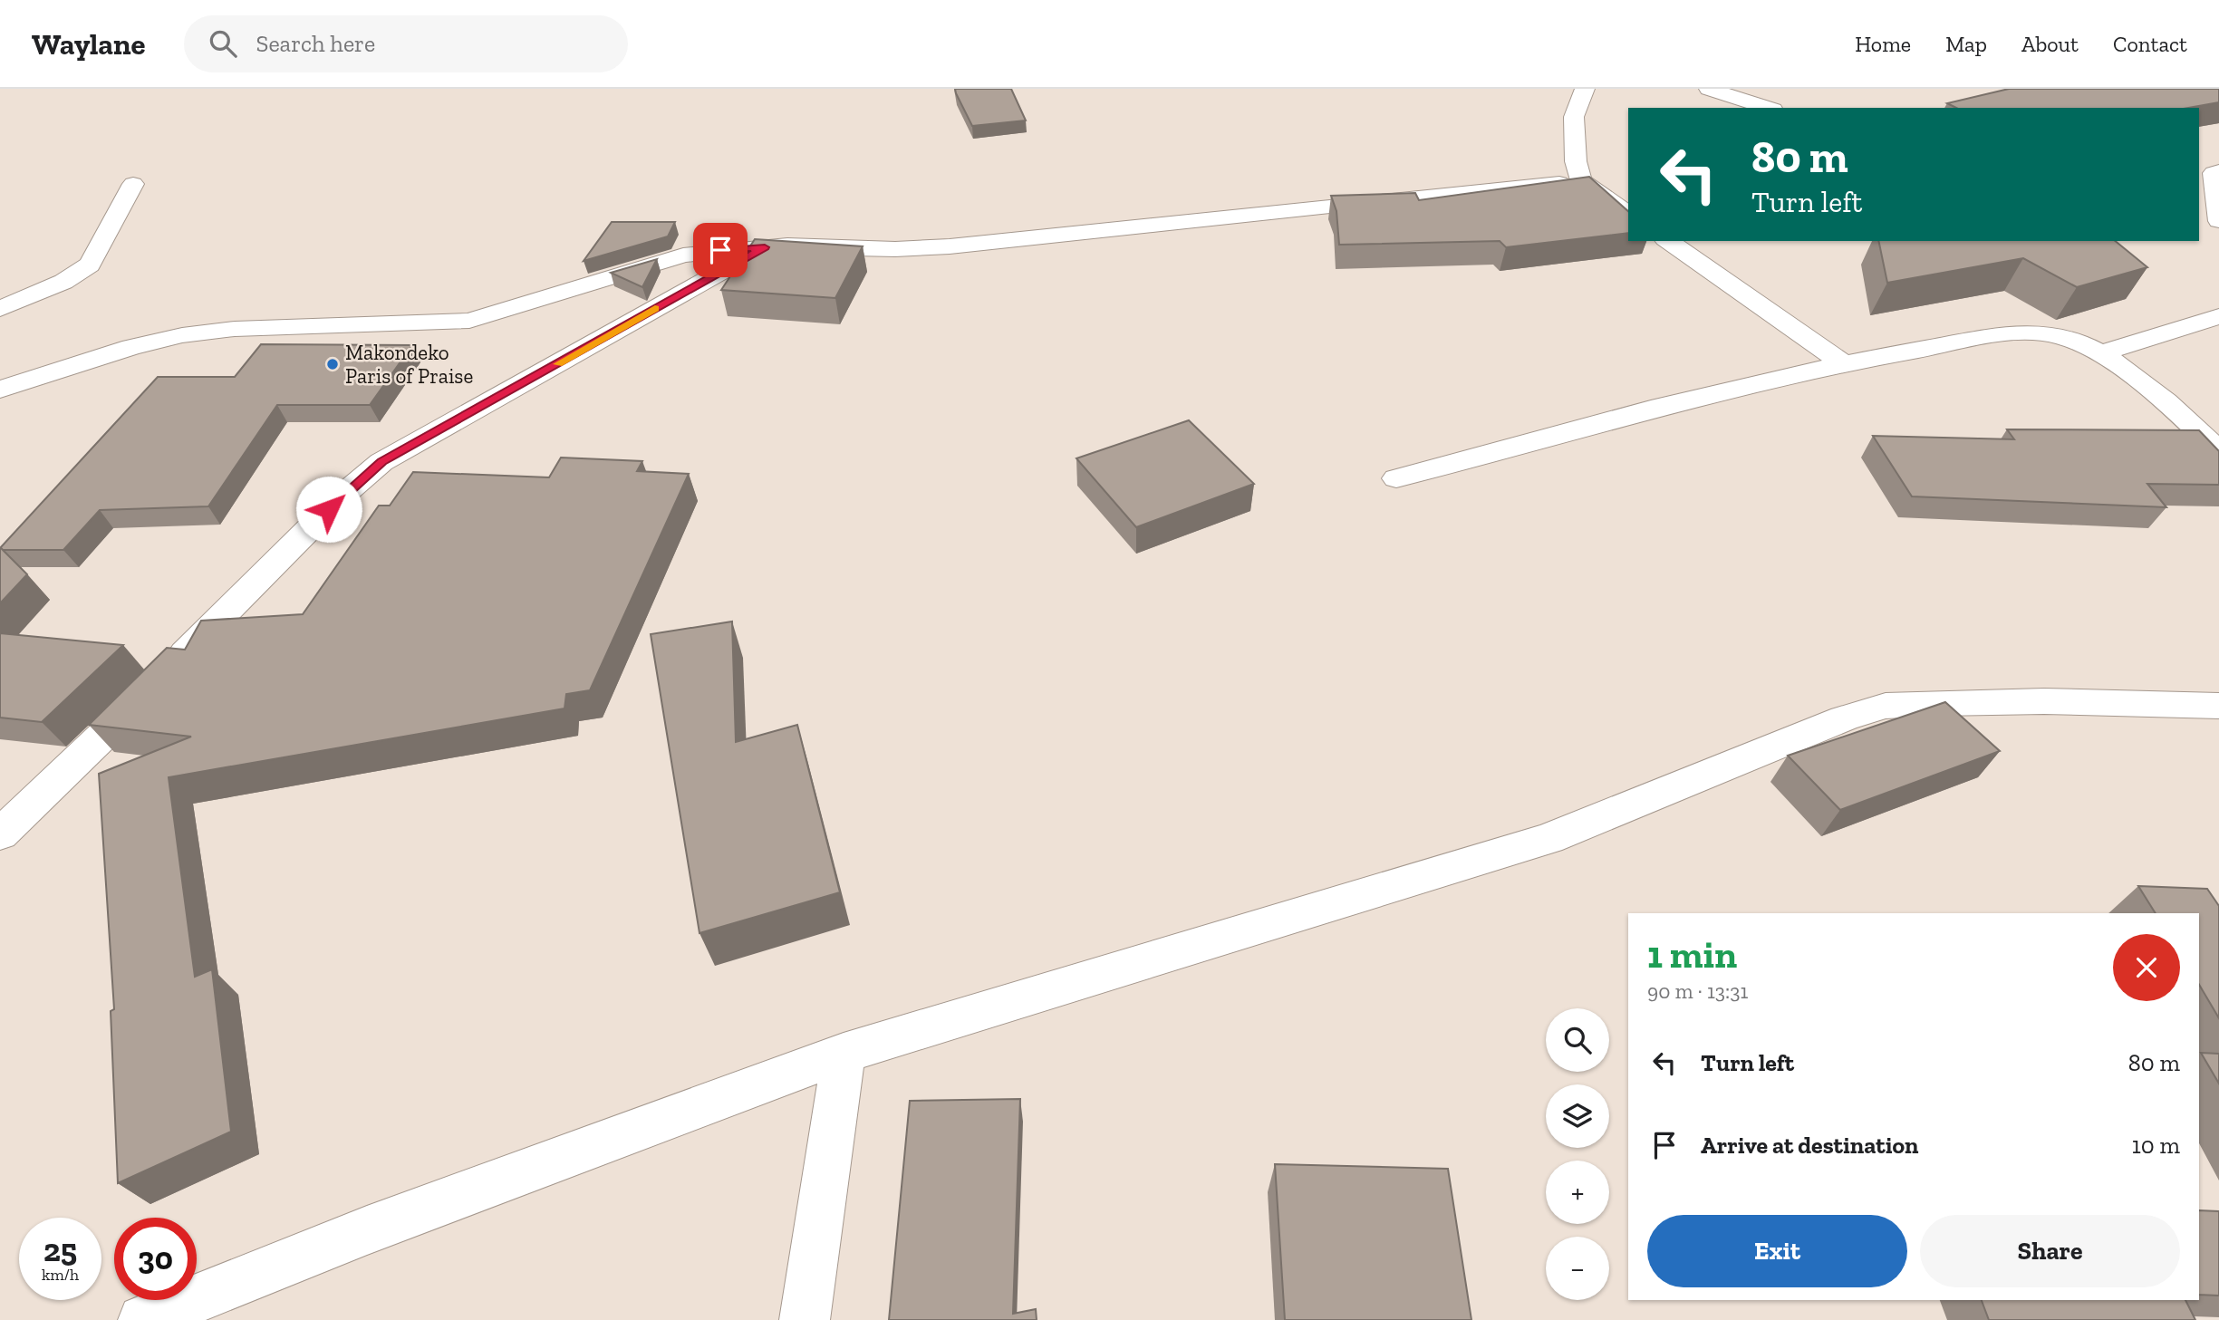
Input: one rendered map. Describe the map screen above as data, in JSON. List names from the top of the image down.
{
  "places": ["Makondeko Paris of Praise"],
  "page": {
    "header": "Waylane",
    "search": "Search here",
    "nav": [
      "Home",
      "Map",
      "About",
      "Contact"
    ],
    "turn": ["80 m", "Turn left"],
    "heading": ["1 min", "90 m · 13:31"],
    "map_buttons": ["+", "−"],
    "list": [
      {
        "name": "Turn left",
        "value": "80 m"
      },
      {
        "name": "Arrive at destination",
        "value": "10 m"
      }
    ],
    "buttons": ["Exit", "Share"],
    "speed": "25 km/h",
    "limit": "30"
  }
}
